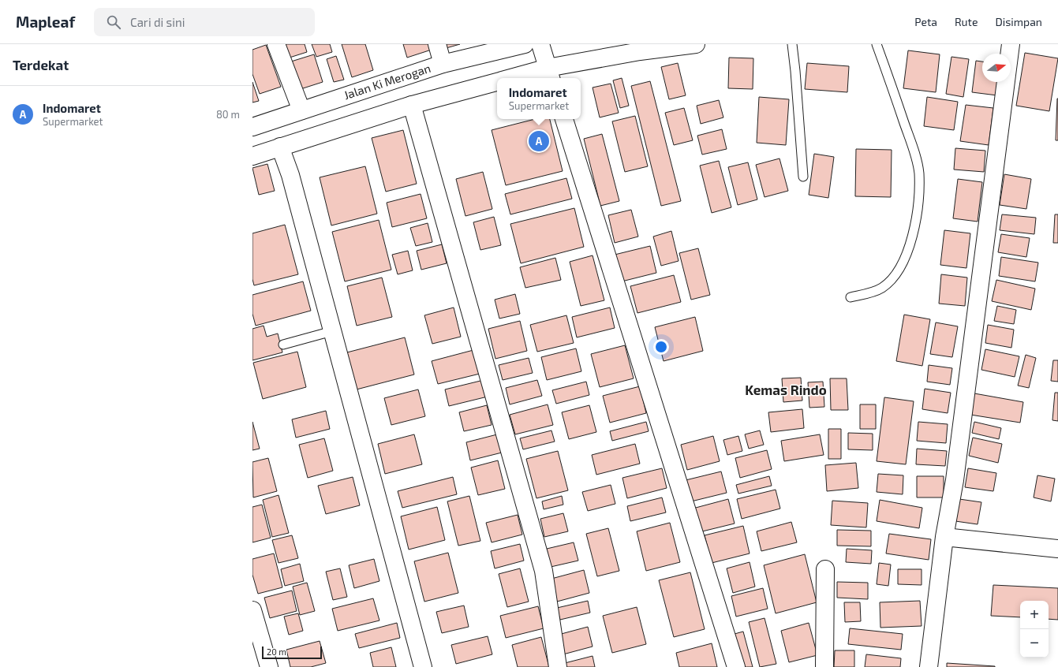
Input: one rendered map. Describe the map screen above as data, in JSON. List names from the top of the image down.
{
  "streets": {
    "main road": ["Jalan Ki Merogan"]
  },
  "districts": ["Kemas Rindo"],
  "scale_bar": "20 m",
  "north": "right",
  "page": {
    "header": "Mapleaf",
    "search": "Cari di sini",
    "nav": ["Peta", "Rute", "Disimpan"],
    "heading": "Terdekat",
    "popup": ["Indomaret", "Supermarket"],
    "list": [
      {
        "mark": "A",
        "name": "Indomaret",
        "note": "Supermarket",
        "value": "80 m"
      }
    ],
    "pins": "A",
    "map_buttons": ["+", "−"],
    "scale": "20 m"
  }
}
